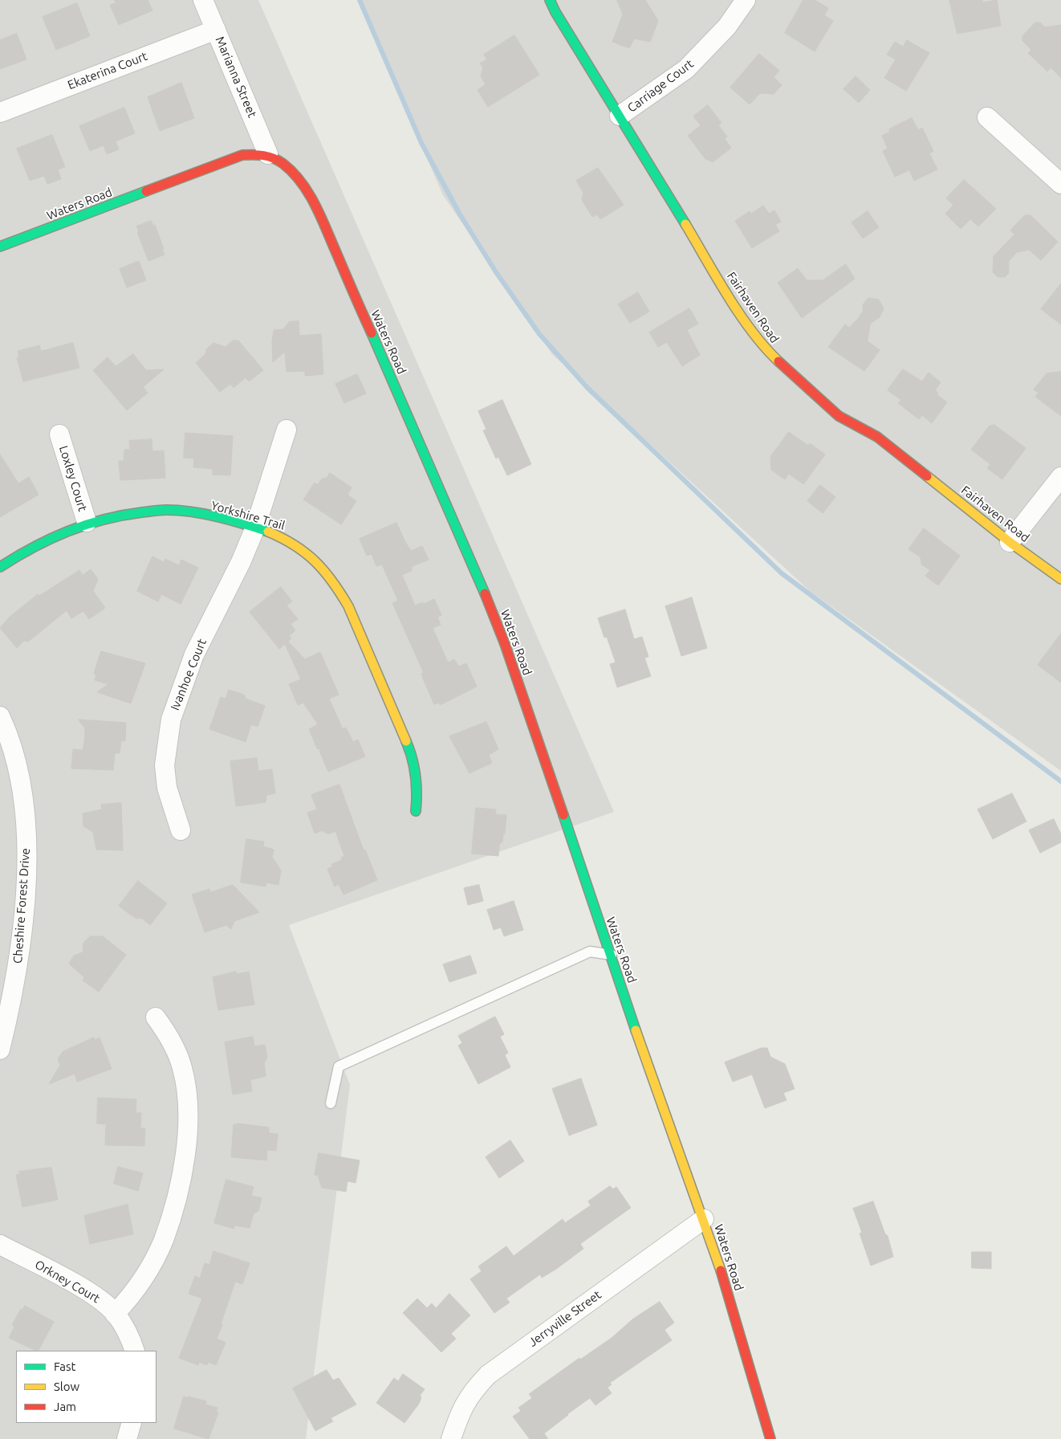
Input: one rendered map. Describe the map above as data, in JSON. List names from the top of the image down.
{
  "streets": {
    "street": [
      "Ekaterina Court",
      "Marianna Street",
      "Carriage Court",
      "Waters Road",
      "Fairhaven Road",
      "Loxley Court",
      "Yorkshire Trail",
      "Ivanhoe Court",
      "Cheshire Forest Drive",
      "Orkney Court",
      "Jerryville Street"
    ]
  },
  "crossings": [
    ["Ekaterina Court", "Marianna Street"],
    ["Marianna Street", "Waters Road"],
    ["Carriage Court", "Fairhaven Road"],
    ["Waters Road", "Jerryville Street"],
    ["Loxley Court", "Yorkshire Trail"],
    ["Yorkshire Trail", "Ivanhoe Court"]
  ],
  "legend": ["Fast", "Slow", "Jam"]
}
